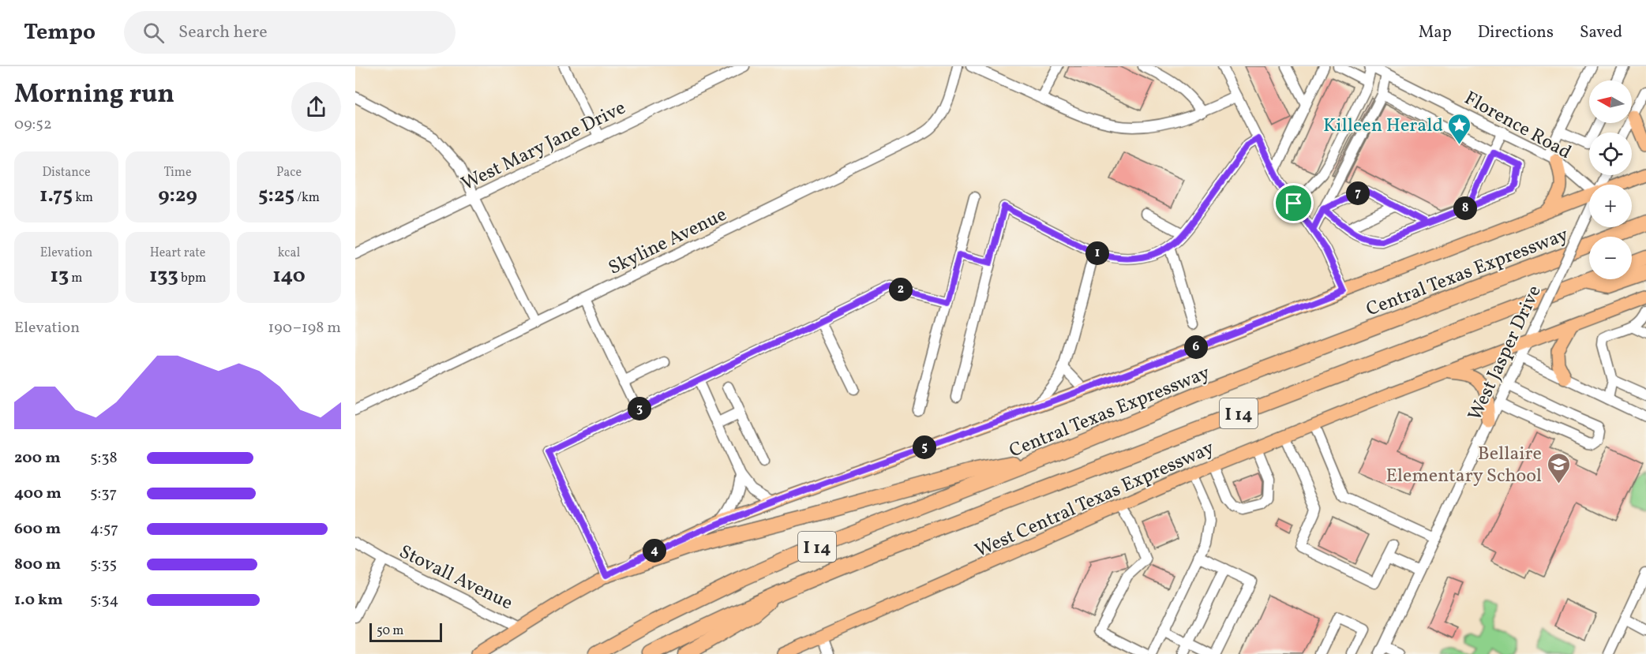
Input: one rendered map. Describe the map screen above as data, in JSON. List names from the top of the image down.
{
  "streets": {
    "highway": ["Central Texas Expressway", "I 14"],
    "main road": ["West Central Texas Expressway"],
    "street": [
      "Florence Road",
      "West Mary Jane Drive",
      "Skyline Avenue",
      "West Jasper Drive",
      "Stovall Avenue"
    ]
  },
  "crossings": [
    ["West Jasper Drive", "West Central Texas Expressway"]
  ],
  "places": {
    "place": ["Killeen Herald"],
    "school or university": ["Bellaire Elementary School"]
  },
  "scale_bar": "50 m",
  "north": "left",
  "page": {
    "header": "Tempo",
    "search": "Search here",
    "nav": ["Map", "Directions", "Saved"],
    "heading": ["Morning run", "09:52"],
    "map_buttons": ["+", "−"],
    "stats": [
      ["Distance", "1.75 km"],
      ["Time", "9:29"],
      ["Pace", "5:25 /km"],
      ["Elevation", "13 m"],
      ["Heart rate", "133 bpm"],
      ["kcal", "140"]
    ],
    "pins": [
      "7",
      "8",
      "1",
      "2",
      "6",
      "3",
      "5",
      "4"
    ],
    "chart": ["Elevation", "190–198 m"],
    "list": [
      {
        "name": "200 m",
        "note": "5:38"
      },
      {
        "name": "400 m",
        "note": "5:37"
      },
      {
        "name": "600 m",
        "note": "4:57"
      },
      {
        "name": "800 m",
        "note": "5:35"
      },
      {
        "name": "1.0 km",
        "note": "5:34"
      }
    ],
    "scale": "50 m"
  }
}
